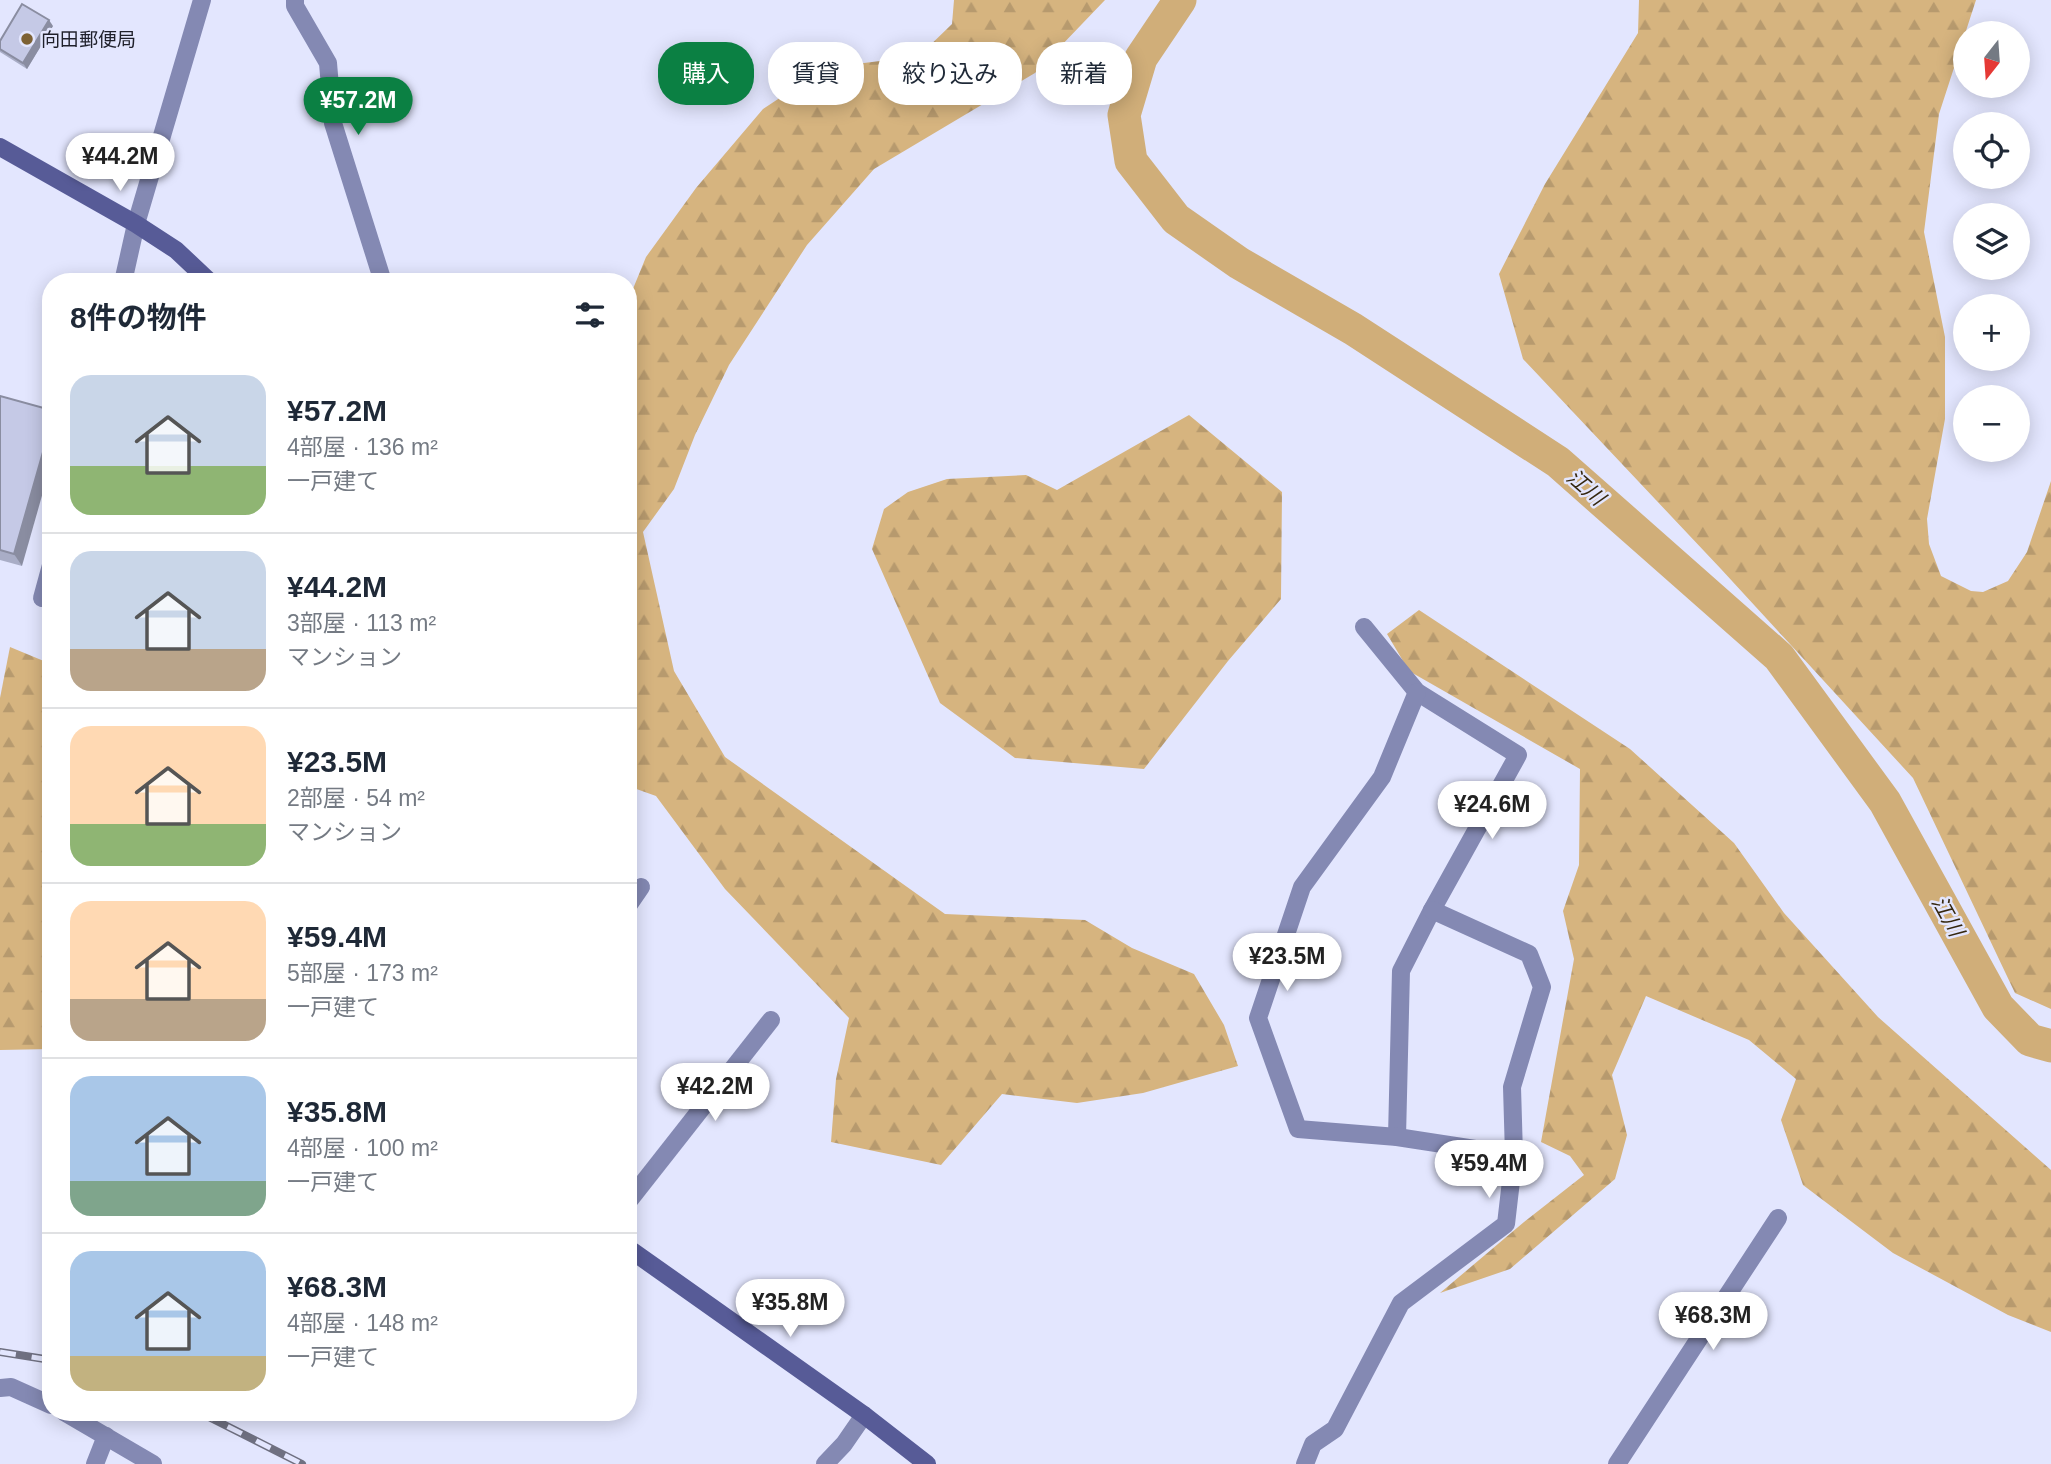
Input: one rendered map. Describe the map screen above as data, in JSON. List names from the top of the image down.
{
  "water": ["江川"],
  "places": ["向田郵便局"],
  "north": "bottom",
  "page": {
    "map_buttons": ["+", "−"],
    "chip": [
      "購入",
      "賃貸",
      "絞り込み",
      "新着"
    ],
    "price": [
      "¥57.2M",
      "¥44.2M",
      "¥24.6M",
      "¥23.5M",
      "¥42.2M",
      "¥59.4M",
      "¥35.8M",
      "¥68.3M"
    ],
    "heading": "8件の物件",
    "list": [
      {
        "name": "¥57.2M",
        "note": "4部屋 · 136 m² · 一戸建て"
      },
      {
        "name": "¥44.2M",
        "note": "3部屋 · 113 m² · マンション"
      },
      {
        "name": "¥23.5M",
        "note": "2部屋 · 54 m² · マンション"
      },
      {
        "name": "¥59.4M",
        "note": "5部屋 · 173 m² · 一戸建て"
      },
      {
        "name": "¥35.8M",
        "note": "4部屋 · 100 m² · 一戸建て"
      },
      {
        "name": "¥68.3M",
        "note": "4部屋 · 148 m² · 一戸建て"
      }
    ]
  }
}
